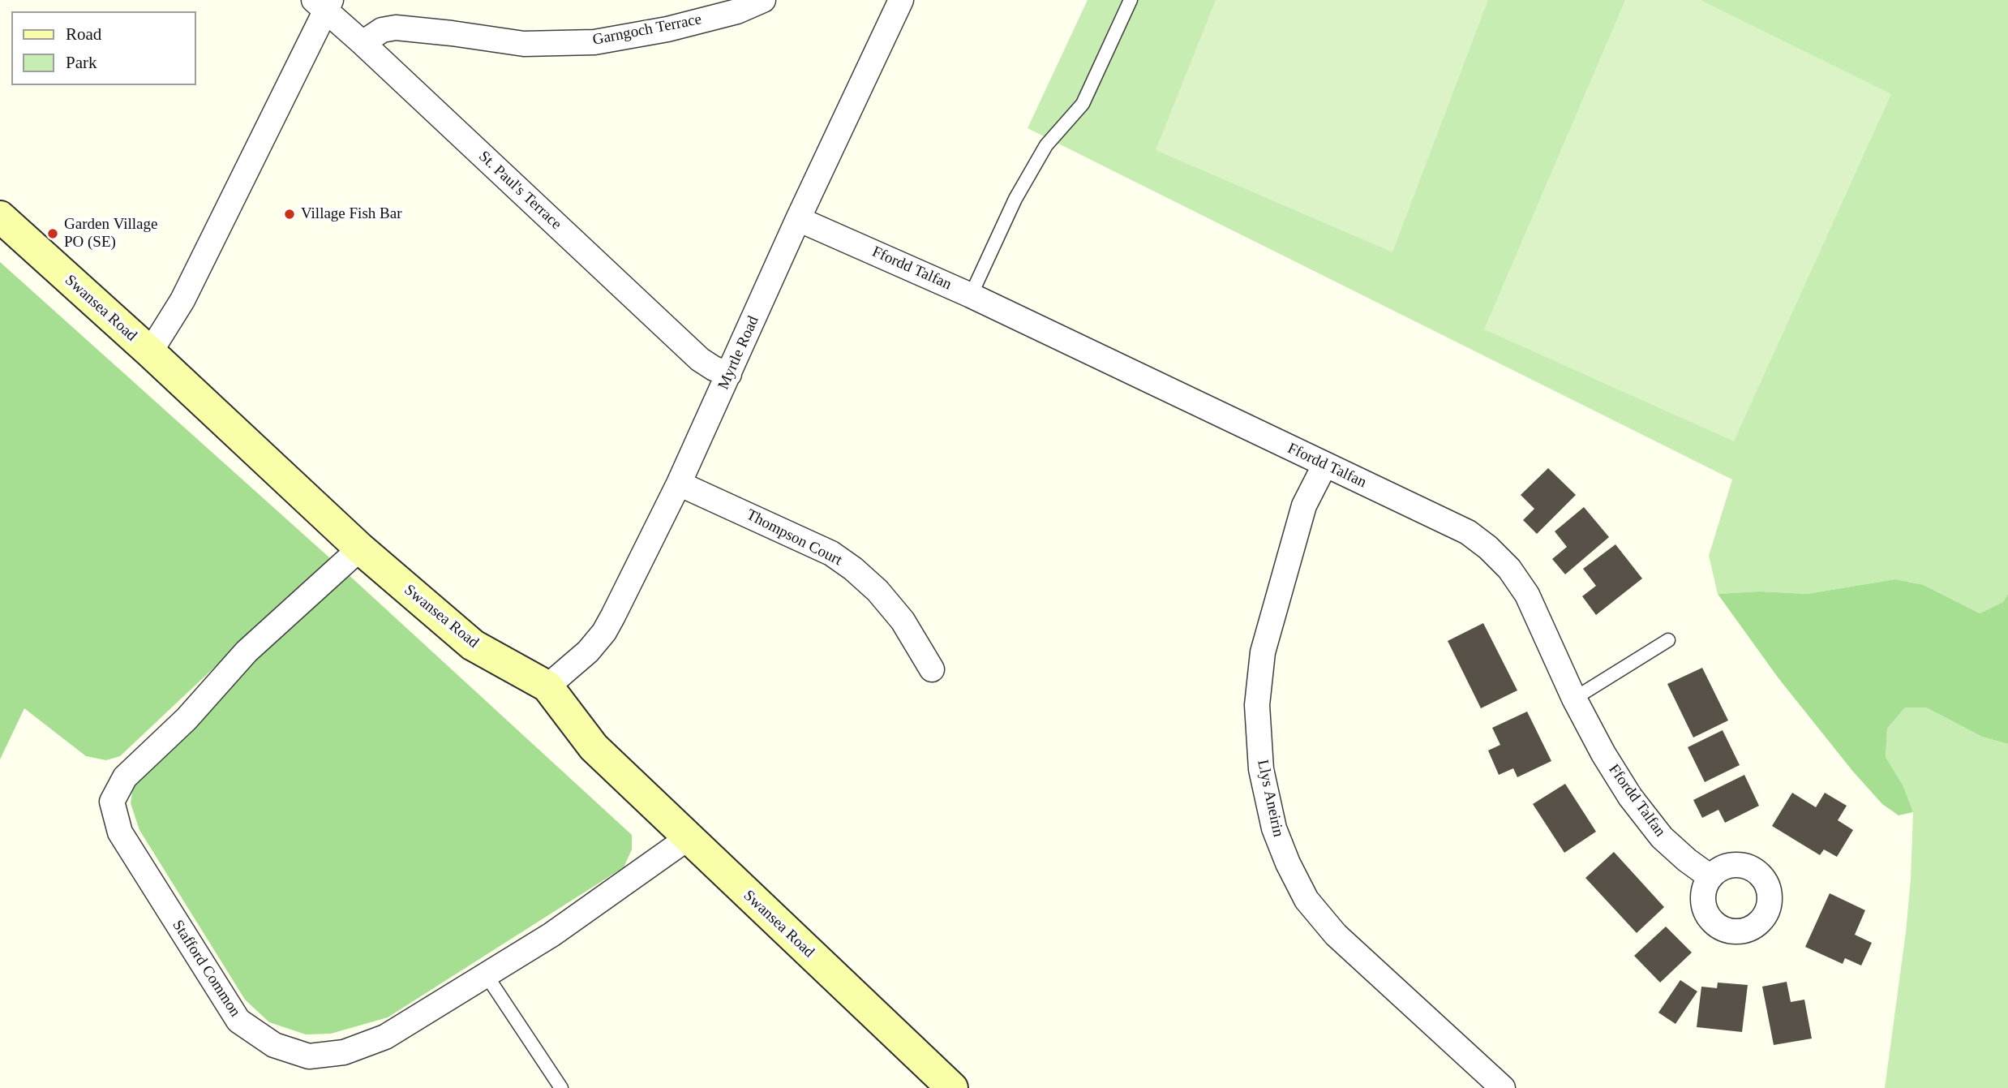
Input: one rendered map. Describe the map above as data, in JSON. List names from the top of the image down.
{
  "streets": {
    "main road": ["Swansea Road"],
    "street": [
      "Garngoch Terrace",
      "St. Paul's Terrace",
      "Ffordd Talfan",
      "Myrtle Road",
      "Thompson Court",
      "Llys Aneirin",
      "Stafford Common"
    ]
  },
  "crossings": [
    ["Garngoch Terrace", "St. Paul's Terrace"],
    ["St. Paul's Terrace", "Myrtle Road"],
    ["Ffordd Talfan", "Myrtle Road"],
    ["Ffordd Talfan", "Llys Aneirin"],
    ["Swansea Road", "Myrtle Road"],
    ["Swansea Road", "Stafford Common"],
    ["Myrtle Road", "Thompson Court"]
  ],
  "places": ["Village Fish Bar", "Garden Village PO (SE)"],
  "legend": ["Road", "Park"]
}
